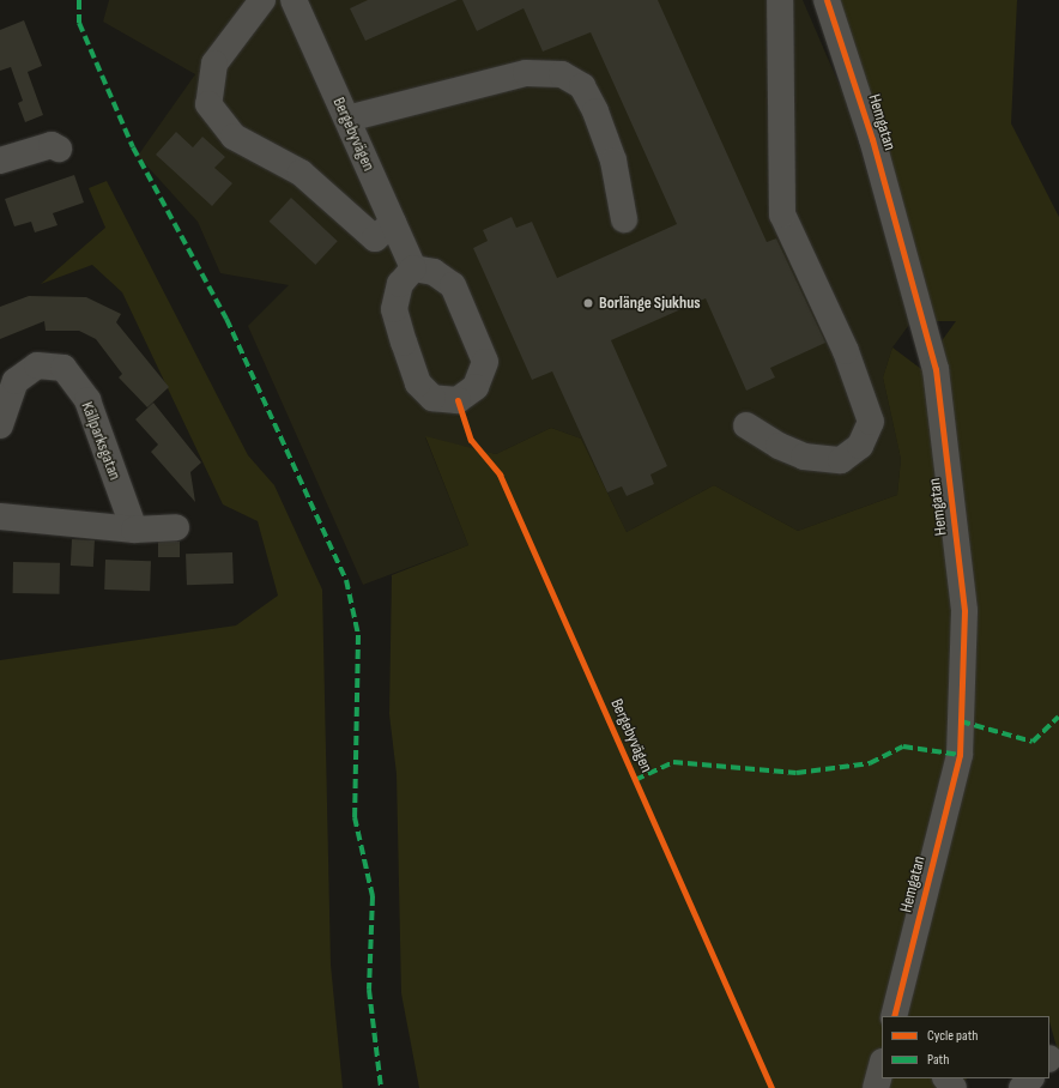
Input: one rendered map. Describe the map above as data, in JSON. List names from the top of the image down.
{
  "streets": {
    "street": ["Hemgatan", "Bergebyvägen", "Källparksgatan"]
  },
  "places": ["Borlänge Sjukhus"],
  "legend": ["Cycle path", "Path"]
}
